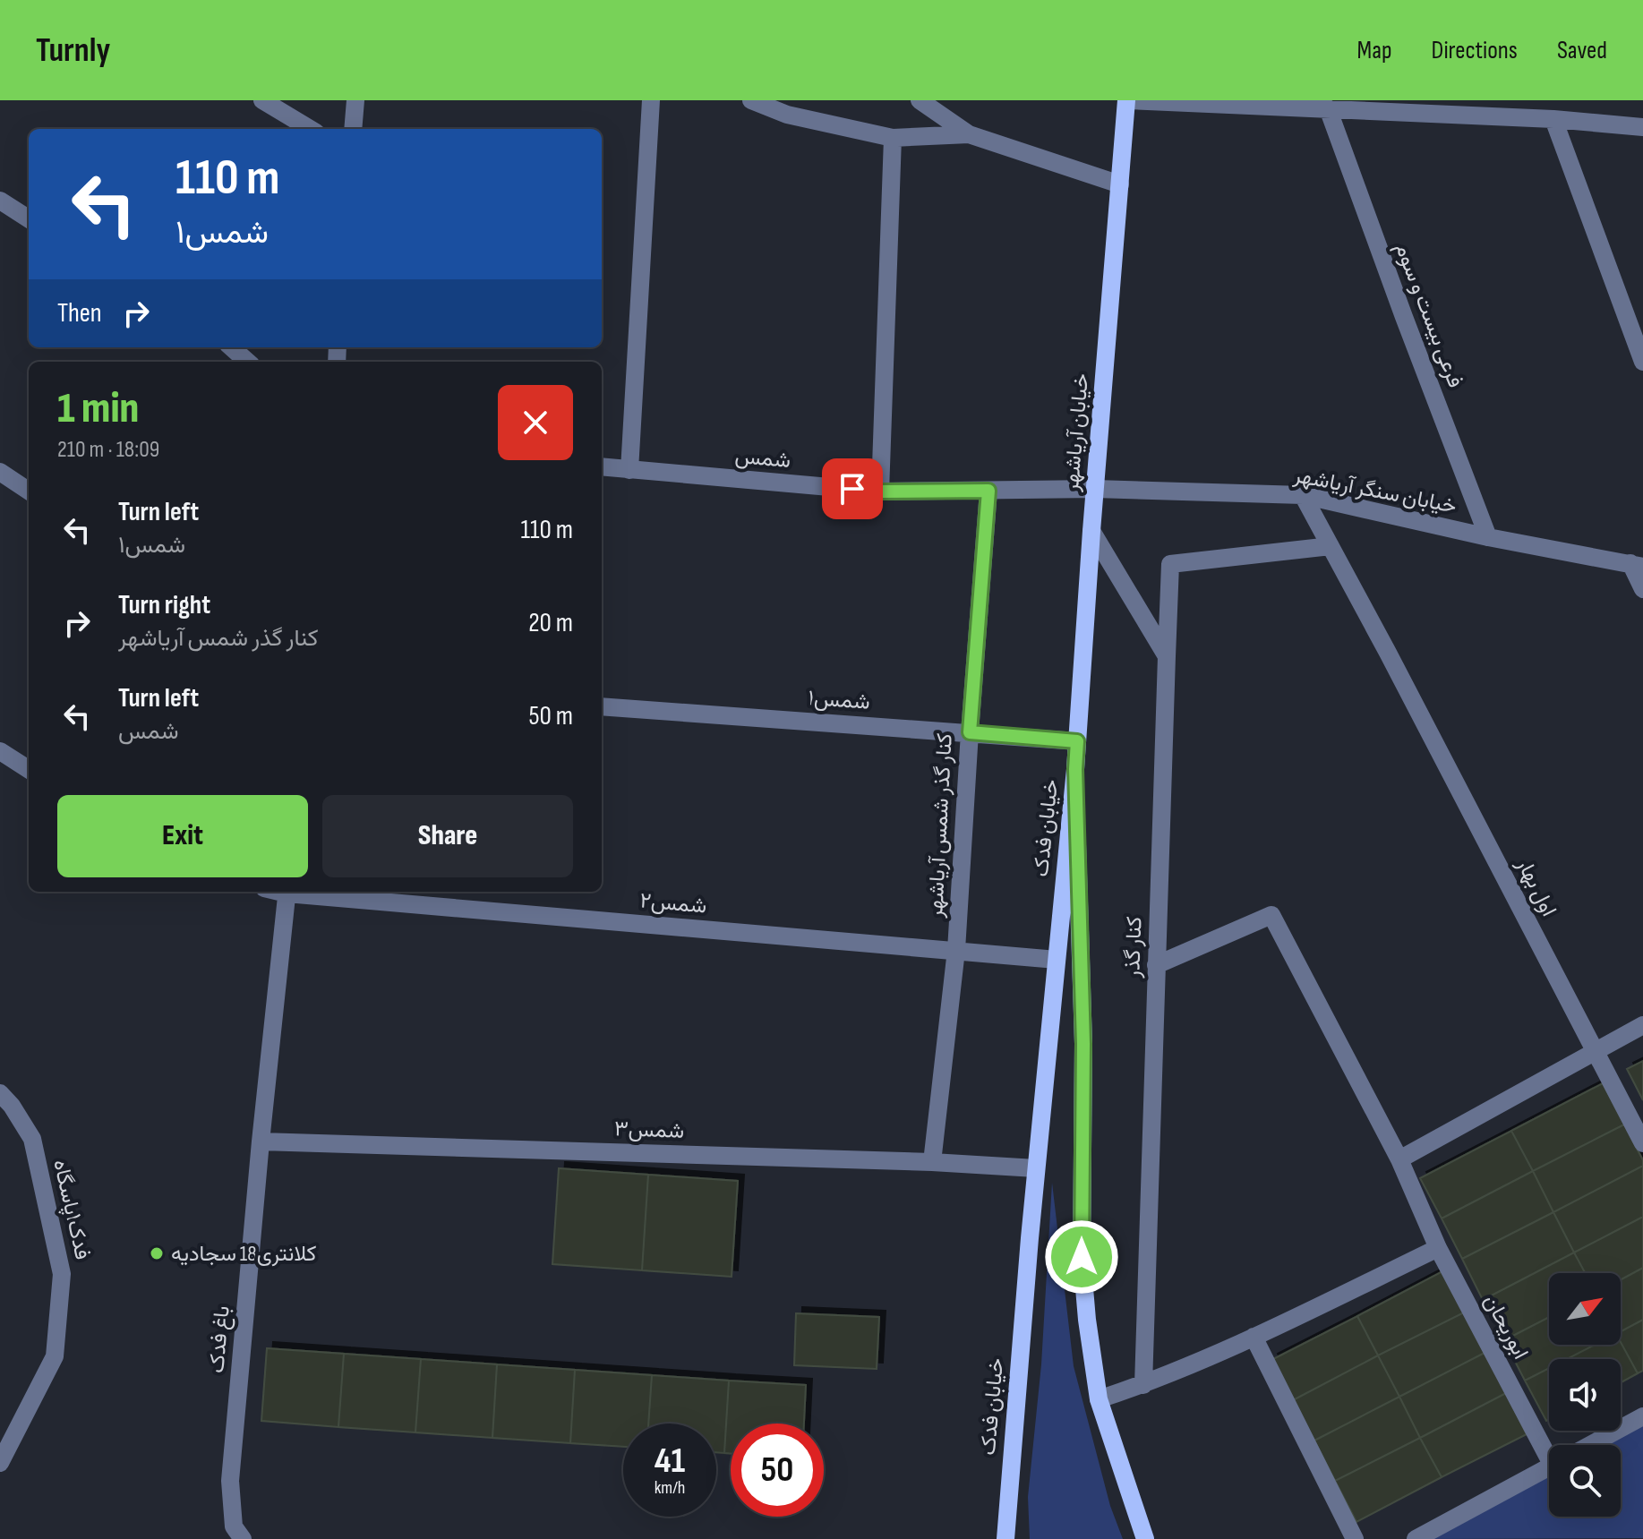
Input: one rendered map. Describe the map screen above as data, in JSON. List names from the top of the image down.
{
  "streets": {
    "main road": ["خیابان آریاشهر", "خیابان فدک"],
    "street": [
      "فرعی بیست و سوم",
      "شمس",
      "خیابان سنگر آریاشهر",
      "شمس۱",
      "کنار گذر شمس آریاشهر",
      "اول بهار",
      "شمس۲",
      "کنار گذر",
      "شمس۳",
      "فدک۱پاسگاه",
      "ابوریحان",
      "باغ فدک"
    ]
  },
  "crossings": [
    ["فرعی بیست و سوم", "خیابان سنگر آریاشهر"],
    ["خیابان آریاشهر", "شمس"],
    ["خیابان آریاشهر", "خیابان سنگر آریاشهر"],
    ["خیابان آریاشهر", "شمس۱"],
    ["خیابان آریاشهر", "خیابان فدک"],
    ["شمس", "خیابان سنگر آریاشهر"],
    ["شمس", "کنار گذر شمس آریاشهر"],
    ["خیابان سنگر آریاشهر", "اول بهار"],
    ["شمس۱", "کنار گذر شمس آریاشهر"],
    ["کنار گذر شمس آریاشهر", "شمس۲"],
    ["کنار گذر شمس آریاشهر", "شمس۳"],
    ["خیابان فدک", "شمس۲"],
    ["خیابان فدک", "شمس۳"],
    ["اول بهار", "کنار گذر"],
    ["کنار گذر", "ابوریحان"],
    ["شمس۳", "باغ فدک"]
  ],
  "places": ["کلانتری18 سجادیه"],
  "north": "top right",
  "page": {
    "header": "Turnly",
    "nav": ["Map", "Directions", "Saved"],
    "turn": ["110 m", "شمس۱"],
    "then": "Then",
    "heading": ["1 min", "210 m · 18:09"],
    "list": [
      {
        "name": "Turn left",
        "note": "شمس۱",
        "value": "110 m"
      },
      {
        "name": "Turn right",
        "note": "کنار گذر شمس آریاشهر",
        "value": "20 m"
      },
      {
        "name": "Turn left",
        "note": "شمس",
        "value": "50 m"
      }
    ],
    "buttons": ["Exit", "Share"],
    "speed": "41 km/h",
    "limit": "50"
  }
}
